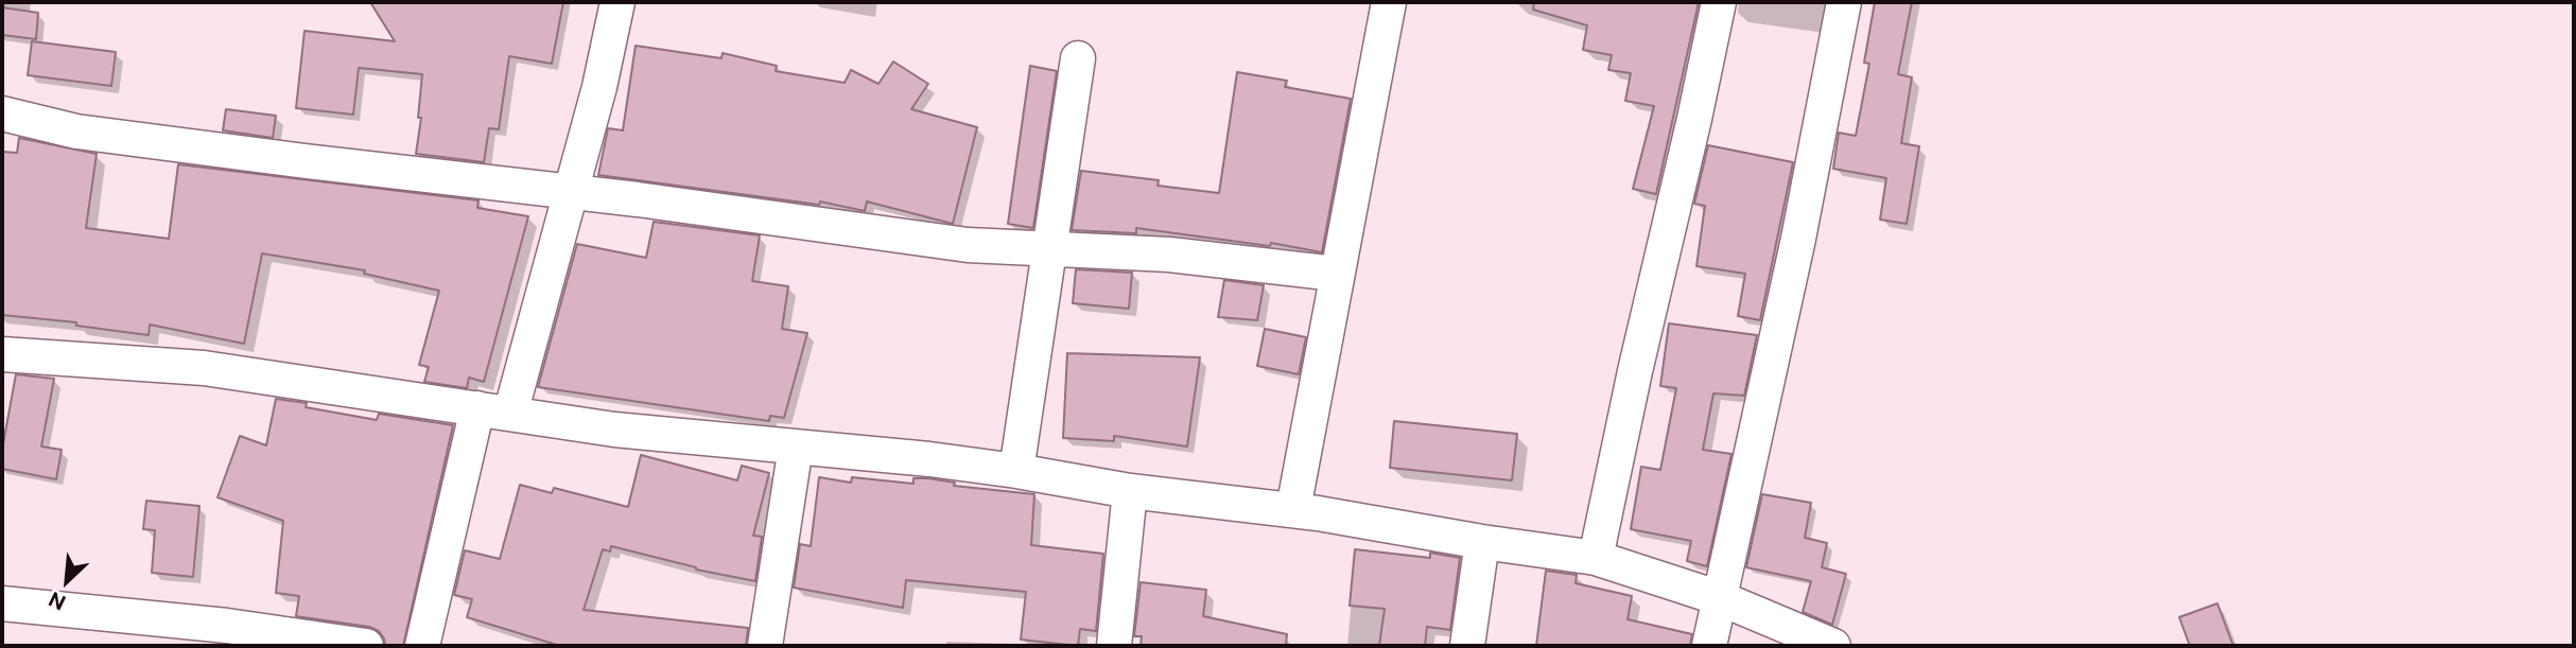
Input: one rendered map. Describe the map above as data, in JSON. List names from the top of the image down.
{
  "north": "bottom left"
}
